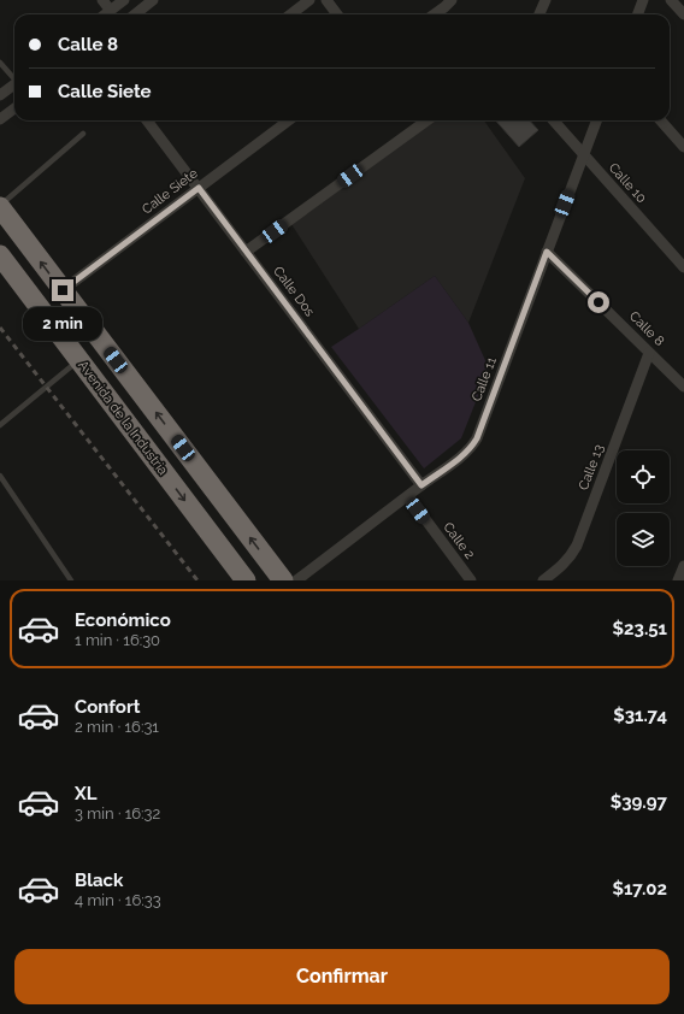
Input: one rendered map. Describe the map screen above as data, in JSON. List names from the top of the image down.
{
  "streets": {
    "highway": ["Avenida de la Industria"],
    "street": [
      "Calle 10",
      "Calle Siete",
      "Calle Dos",
      "Calle 8",
      "Calle 11",
      "Calle 13",
      "Calle 2"
    ]
  },
  "crossings": [
    ["Calle 10", "Calle 11"],
    ["Calle Siete", "Calle Dos"],
    ["Calle Dos", "Calle 11"],
    ["Calle 8", "Calle 11"],
    ["Calle 8", "Calle 13"],
    ["Calle 11", "Calle 2"]
  ],
  "page": {
    "banner": ["Calle 8", "Calle Siete"],
    "bubble": "2 min",
    "list": [
      {
        "name": "Económico",
        "note": "1 min · 16:30",
        "value": "$23.51"
      },
      {
        "name": "Confort",
        "note": "2 min · 16:31",
        "value": "$31.74"
      },
      {
        "name": "XL",
        "note": "3 min · 16:32",
        "value": "$39.97"
      },
      {
        "name": "Black",
        "note": "4 min · 16:33",
        "value": "$17.02"
      }
    ],
    "buttons": "Confirmar"
  }
}
